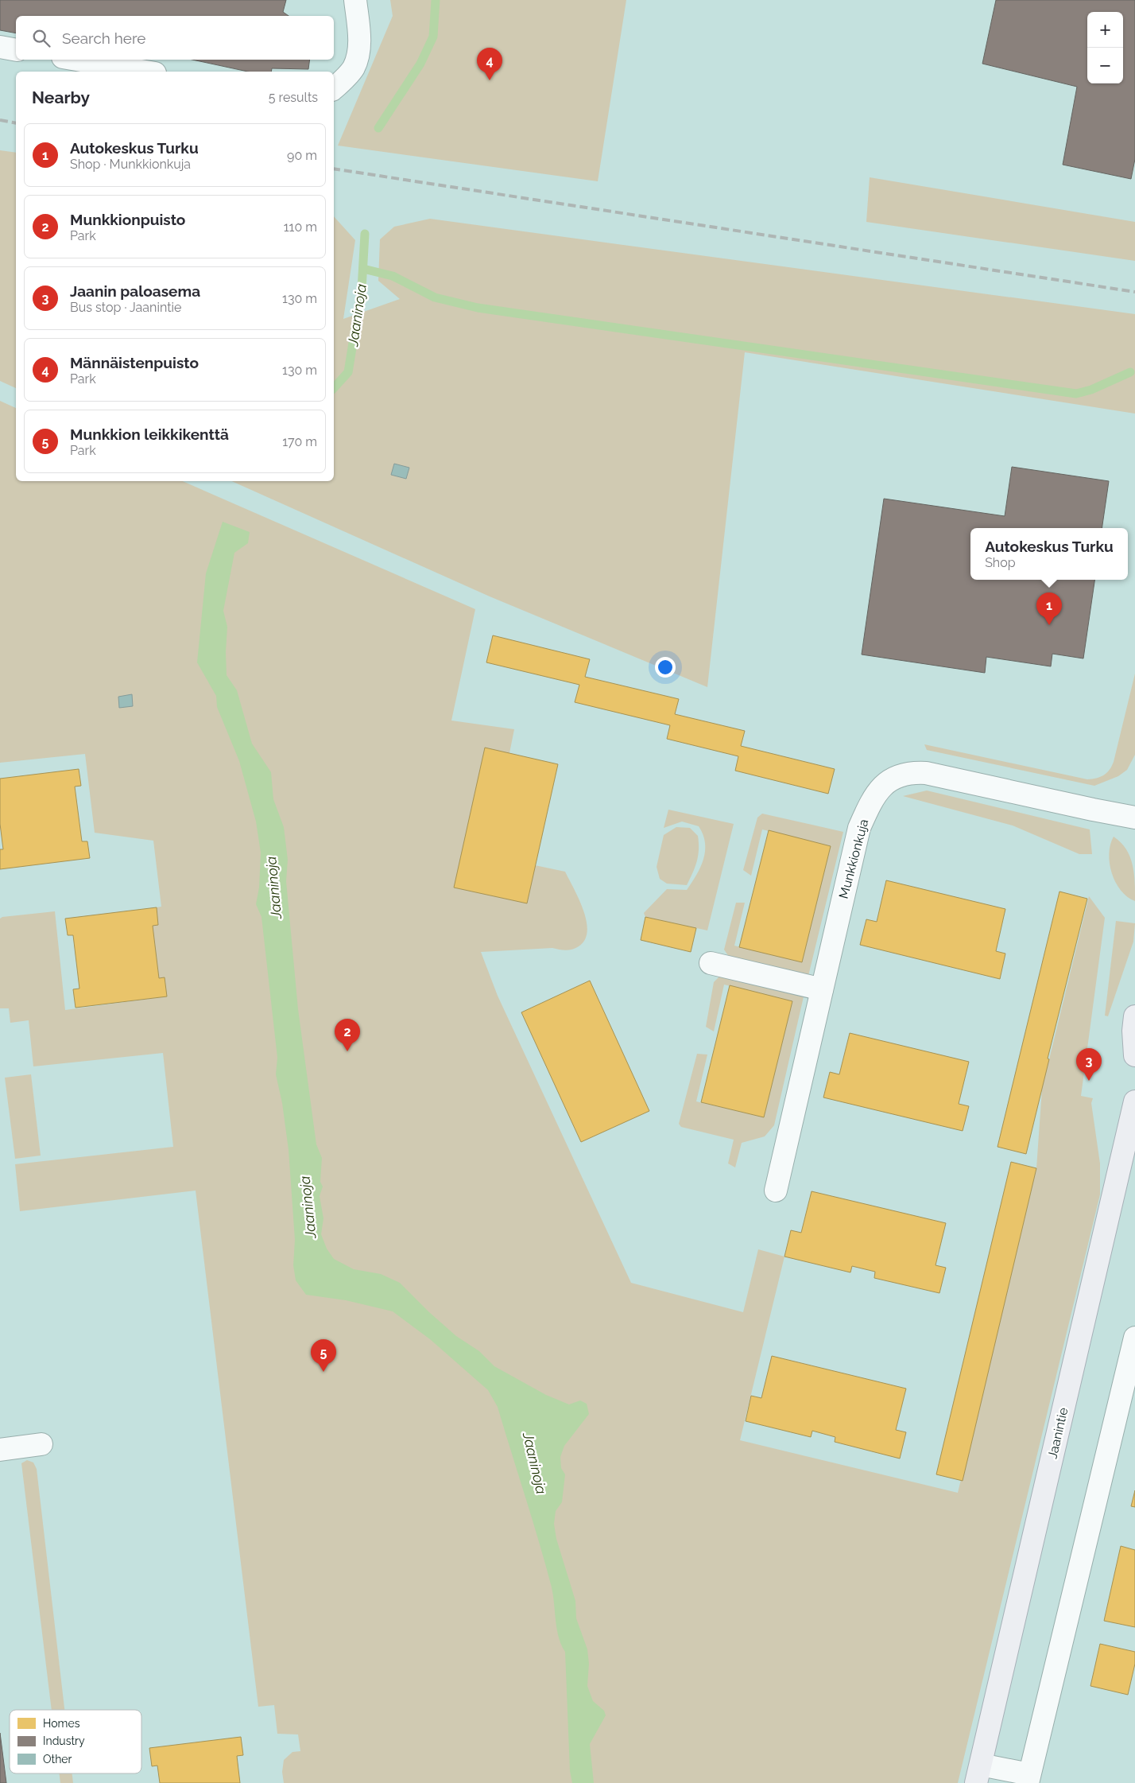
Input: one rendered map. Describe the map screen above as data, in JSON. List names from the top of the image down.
{
  "streets": {
    "main road": ["Jaanintie"],
    "street": ["Munkkionkuja"]
  },
  "water": ["Jaaninoja"],
  "legend": ["Homes", "Industry", "Other"],
  "page": {
    "map_buttons": ["+", "−"],
    "search": "Search here",
    "pins": [
      "4",
      "1",
      "2",
      "3",
      "5"
    ],
    "heading": ["Nearby", "5 results"],
    "list": [
      {
        "mark": "1",
        "name": "Autokeskus Turku",
        "note": "Shop · Munkkionkuja",
        "value": "90 m"
      },
      {
        "mark": "2",
        "name": "Munkkionpuisto",
        "note": "Park",
        "value": "110 m"
      },
      {
        "mark": "3",
        "name": "Jaanin paloasema",
        "note": "Bus stop · Jaanintie",
        "value": "130 m"
      },
      {
        "mark": "4",
        "name": "Männäistenpuisto",
        "note": "Park",
        "value": "130 m"
      },
      {
        "mark": "5",
        "name": "Munkkion leikkikenttä",
        "note": "Park",
        "value": "170 m"
      }
    ],
    "popup": ["Autokeskus Turku", "Shop"]
  }
}
